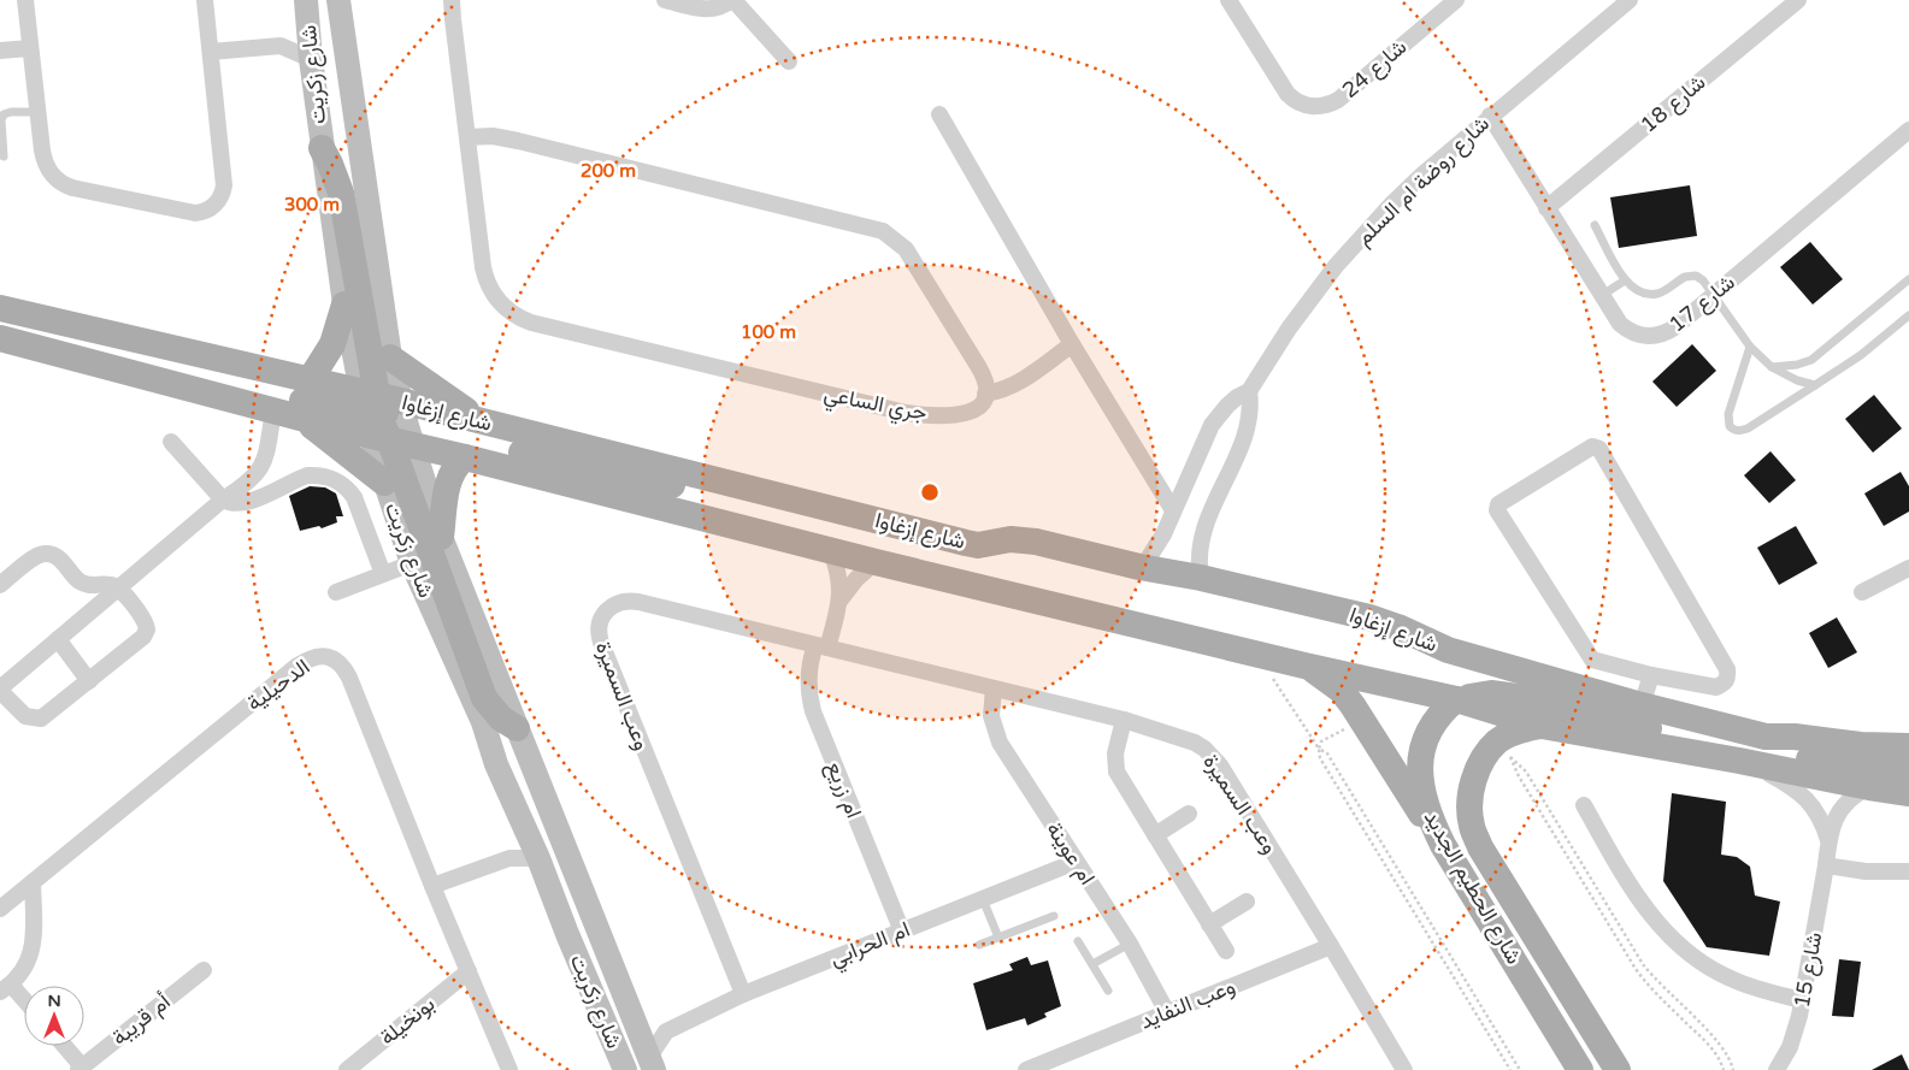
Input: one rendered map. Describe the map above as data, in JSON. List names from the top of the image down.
{
  "streets": {
    "main road": ["شارع زكريت", "شارع إزغاوا", "شارع الحطيم الجديد"],
    "street": [
      "شارع 24",
      "شارع 18",
      "شارع روضة ام السلم",
      "شارع 17",
      "جري الساعي",
      "الدحيلية",
      "وعب السميرة",
      "ام زريع",
      "ام عوينة",
      "ام الحرابي",
      "شارع 15",
      "وعب النفايد",
      "أم قريبة",
      "بونخيلة"
    ]
  },
  "crossings": [
    ["شارع زكريت", "شارع إزغاوا"],
    ["شارع 18", "شارع 17"],
    ["شارع روضة ام السلم", "شارع 17"],
    ["شارع روضة ام السلم", "شارع إزغاوا"],
    ["شارع إزغاوا", "شارع الحطيم الجديد"],
    ["شارع إزغاوا", "شارع 15"],
    ["الدحيلية", "بونخيلة"],
    ["وعب السميرة", "ام زريع"],
    ["وعب السميرة", "ام عوينة"],
    ["وعب السميرة", "ام الحرابي"],
    ["وعب السميرة", "وعب النفايد"],
    ["ام زريع", "ام الحرابي"],
    ["ام عوينة", "ام الحرابي"],
    ["ام عوينة", "وعب النفايد"]
  ],
  "north": "top",
  "rings": ["200 m", "300 m", "100 m"]
}
